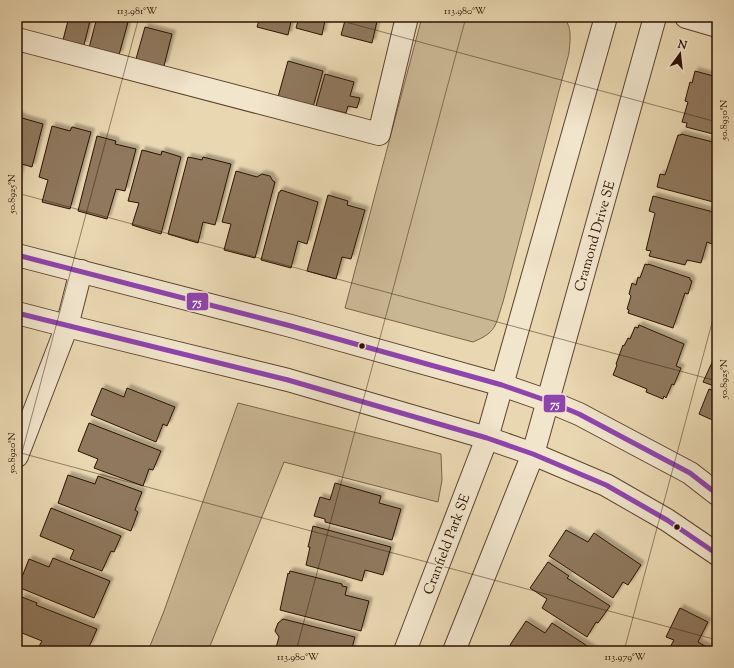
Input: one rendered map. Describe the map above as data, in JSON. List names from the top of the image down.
{
  "streets": {
    "street": ["Cramond Drive SE", "Cranfield Park SE"]
  },
  "lines": ["transit line 75"],
  "north": "top",
  "coordinates": [
    "113.981°W",
    "113.980°W",
    "50.8930°N",
    "50.8925°N",
    "50.8920°N",
    "113.979°W"
  ]
}
